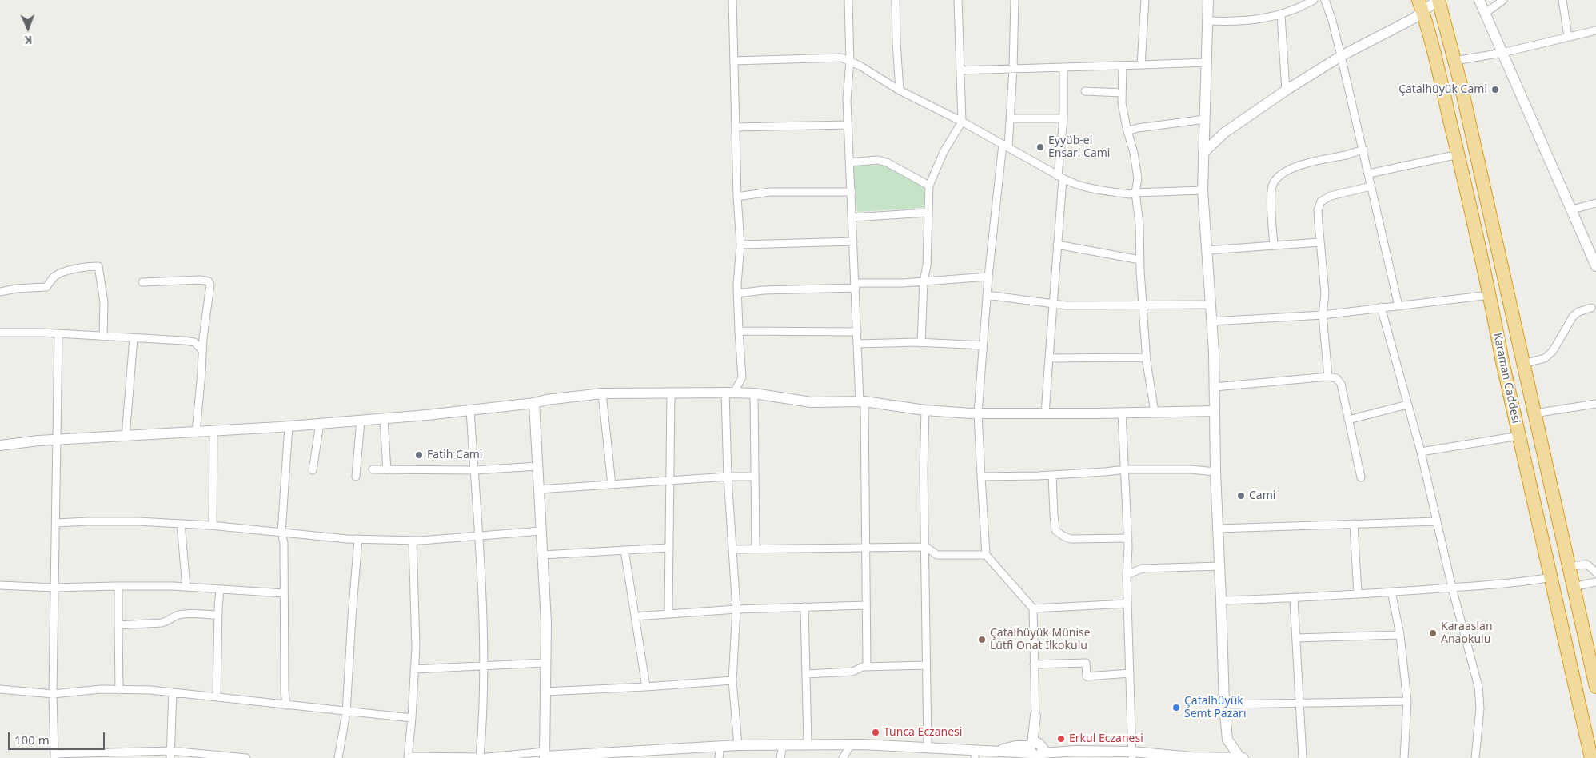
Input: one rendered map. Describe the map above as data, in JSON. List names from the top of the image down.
{
  "streets": {
    "highway": ["Karaman Caddesi"]
  },
  "places": [
    "Çatalhüyük Cami",
    "Eyyüb-el Ensari Cami",
    "Fatih Cami",
    "Cami",
    "Karaaslan Anaokulu",
    "Çatalhüyük Münise Lütfi Onat İlkokulu",
    "Çatalhüyük Semt Pazarı",
    "Tunca Eczanesi",
    "Erkul Eczanesi"
  ],
  "scale_bar": "100 m",
  "north": "bottom"
}
